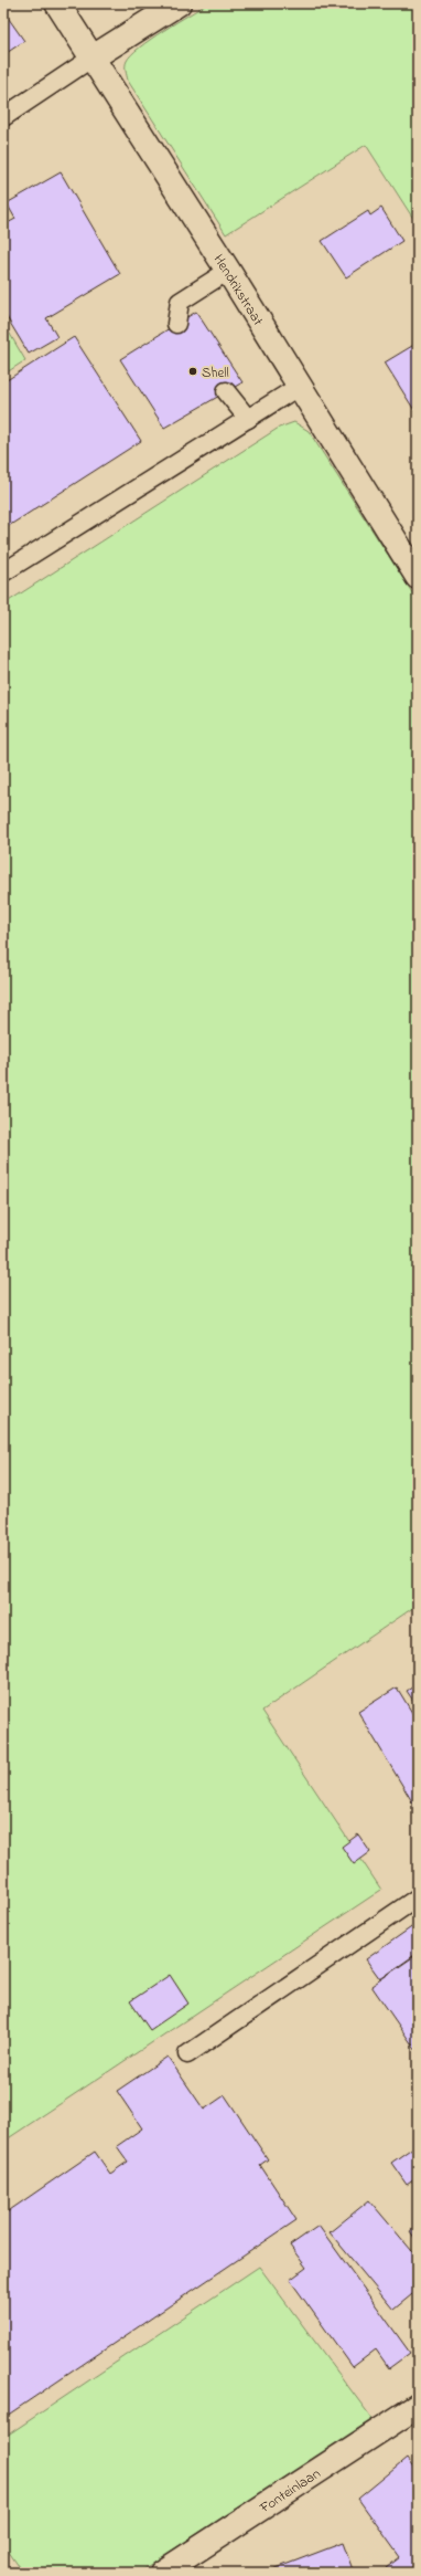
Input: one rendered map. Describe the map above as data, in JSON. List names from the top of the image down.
{
  "streets": {
    "street": ["Hendrikstraat", "Fonteinlaan"]
  },
  "places": ["Shell"]
}
